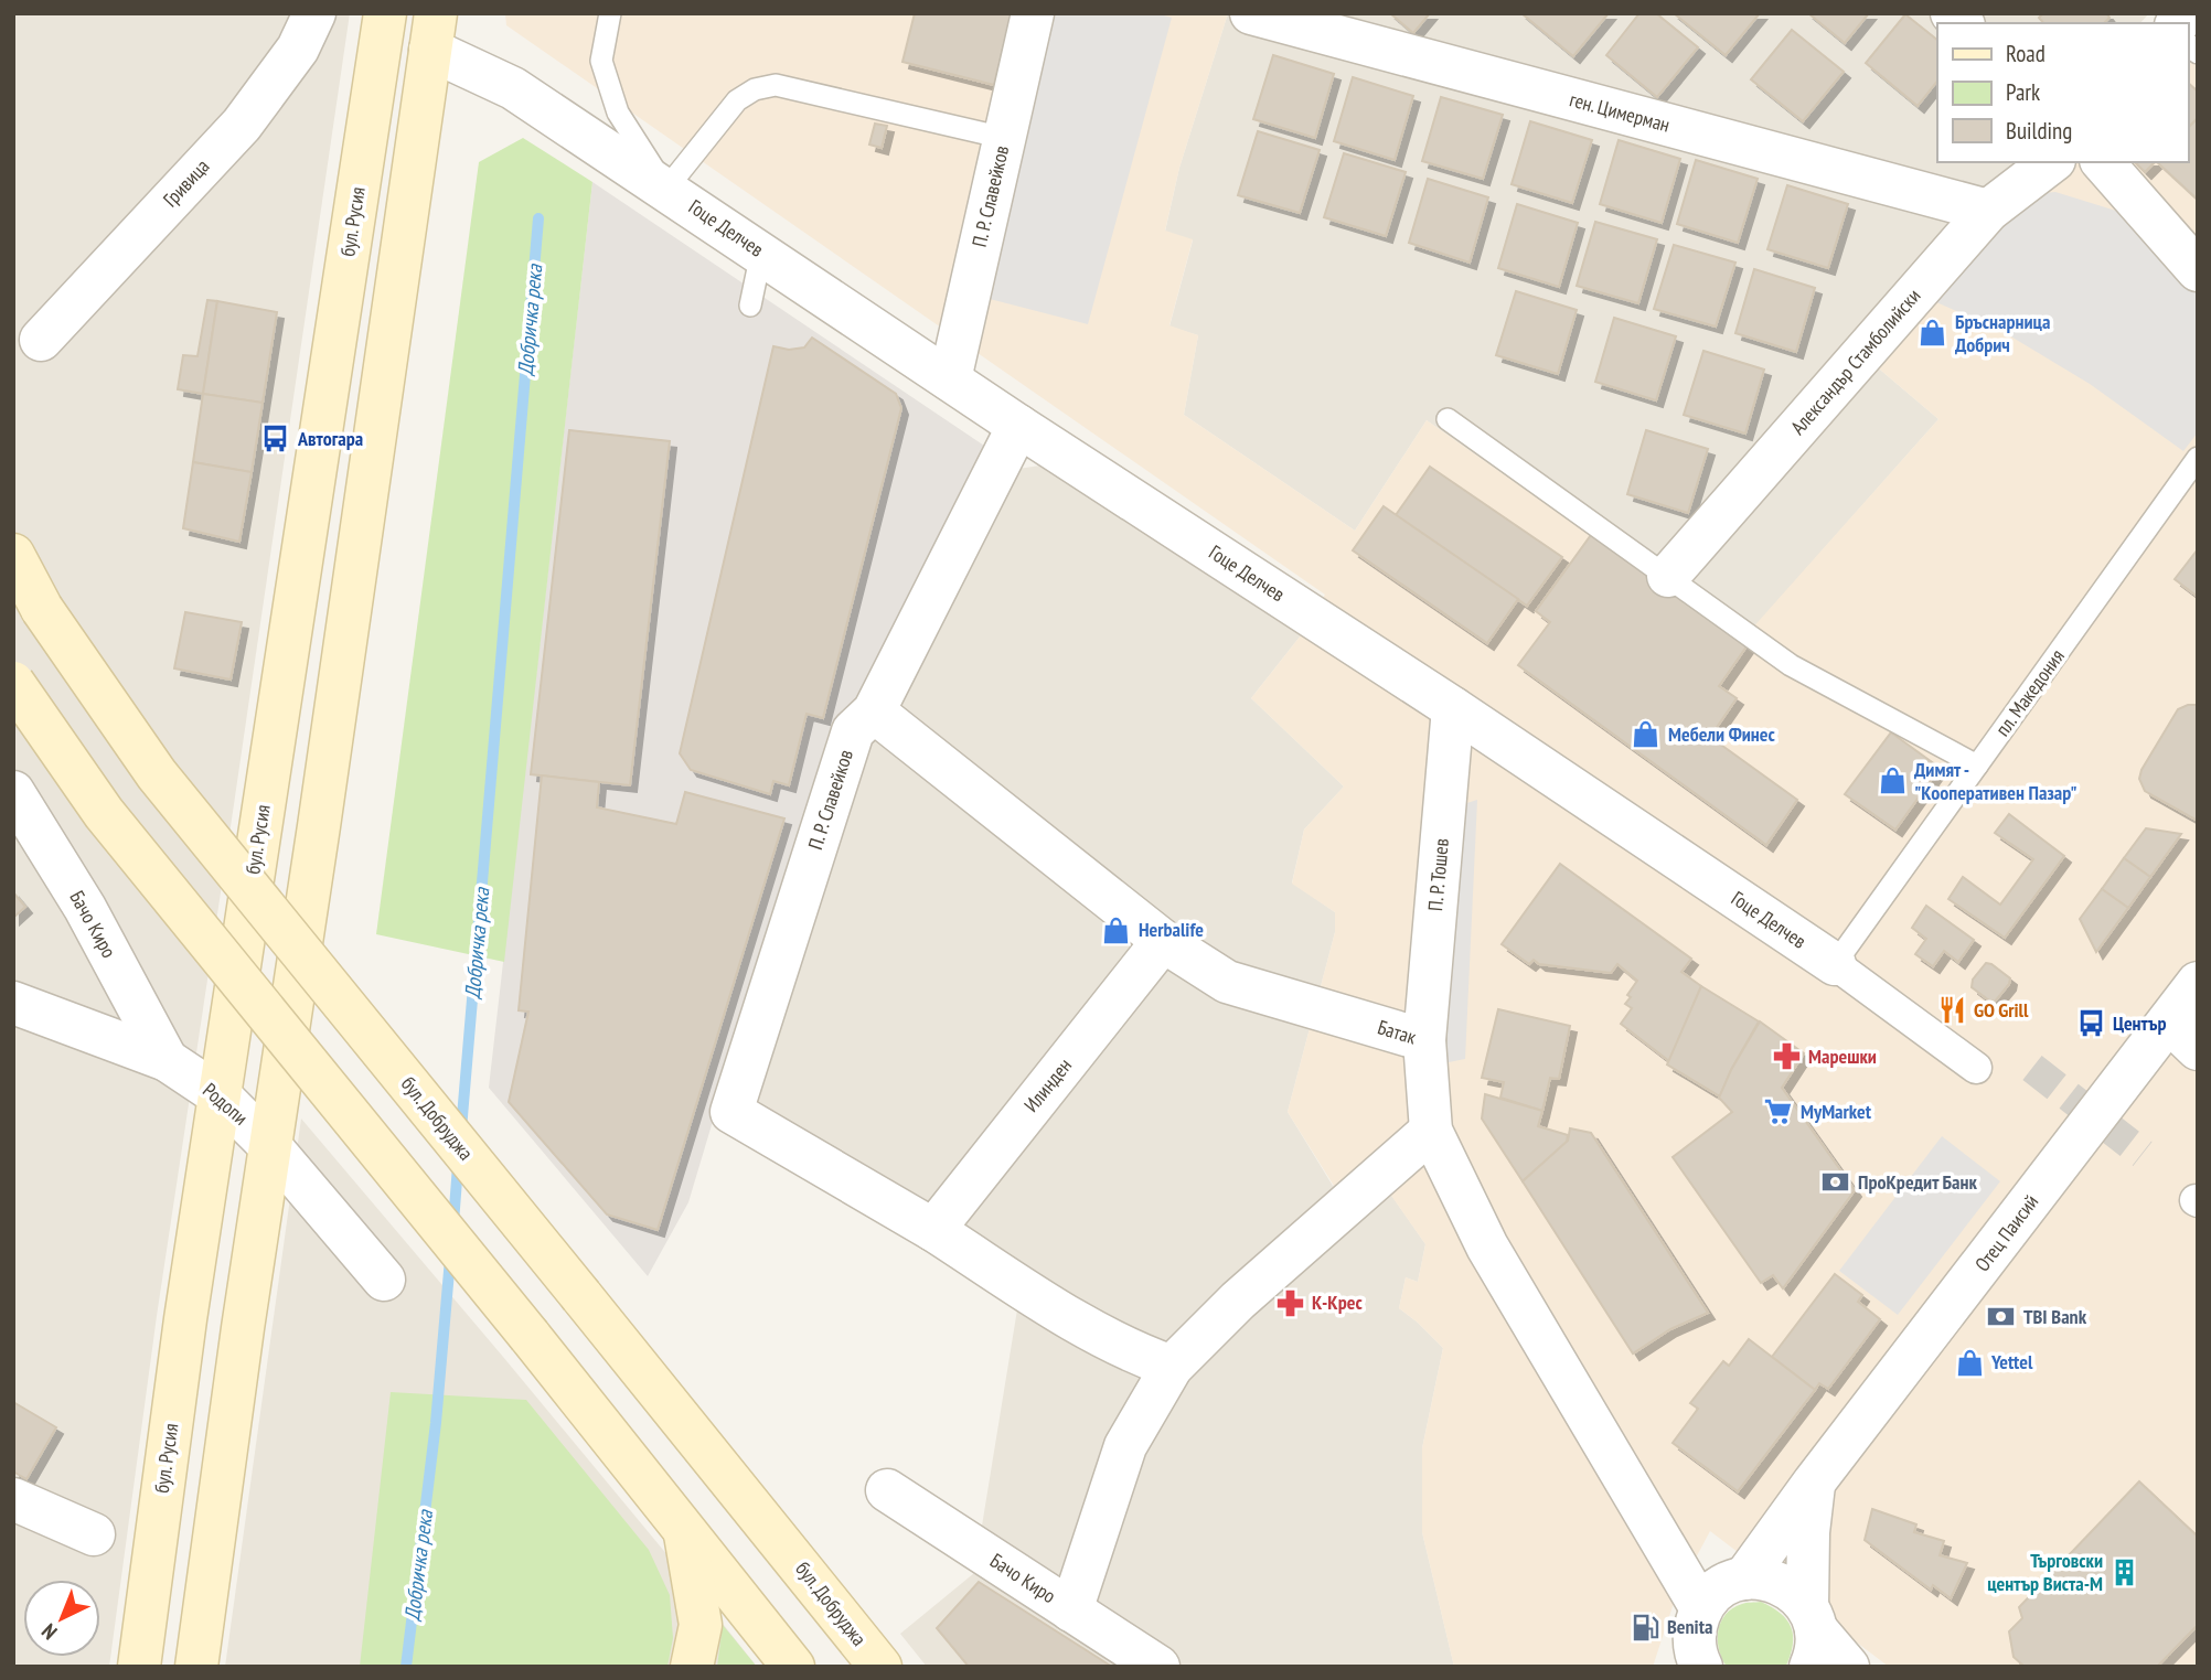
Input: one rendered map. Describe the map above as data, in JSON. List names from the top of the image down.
{
  "streets": {
    "main road": ["бул. Русия", "бул. Добруджа"],
    "street": [
      "ген. Цимерман",
      "Гривица",
      "П. Р. Славейков",
      "Гоце Делчев",
      "Александър Стамболийски",
      "П. Р. Тошев",
      "Бачо Киро",
      "Батак",
      "Илинден",
      "Родопи",
      "Отец Паисий"
    ],
    "lane": ["пл. Македония"]
  },
  "crossings": [
    ["ген. Цимерман", "Александър Стамболийски"],
    ["П. Р. Славейков", "Гоце Делчев"],
    ["П. Р. Славейков", "Батак"],
    ["П. Р. Славейков", "Илинден"],
    ["бул. Русия", "Родопи"],
    ["Гоце Делчев", "пл. Македония"],
    ["Гоце Делчев", "П. Р. Тошев"],
    ["П. Р. Тошев", "Батак"],
    ["Бачо Киро", "Родопи"],
    ["Батак", "Илинден"],
    ["Батак", "Отец Паисий"]
  ],
  "water": ["Добричка река"],
  "places": {
    "shop": [
      "Бръснарница Добрич",
      "Мебели Финес",
      "Димят - \"Кооперативен Пазар\"",
      "Herbalife",
      "Yettel"
    ],
    "bus stop": ["Aвтогара", "Център"],
    "restaurant": ["GO Grill"],
    "pharmacy": ["Марешки", "К-Крес"],
    "supermarket": ["MyMarket"],
    "bank": ["ПроКредит Банк", "TBI Bank"],
    "building": ["Търговски център Виста-М"],
    "fuel station": ["Benita"]
  },
  "legend": ["Road", "Park", "Building"],
  "north": "bottom left"
}
